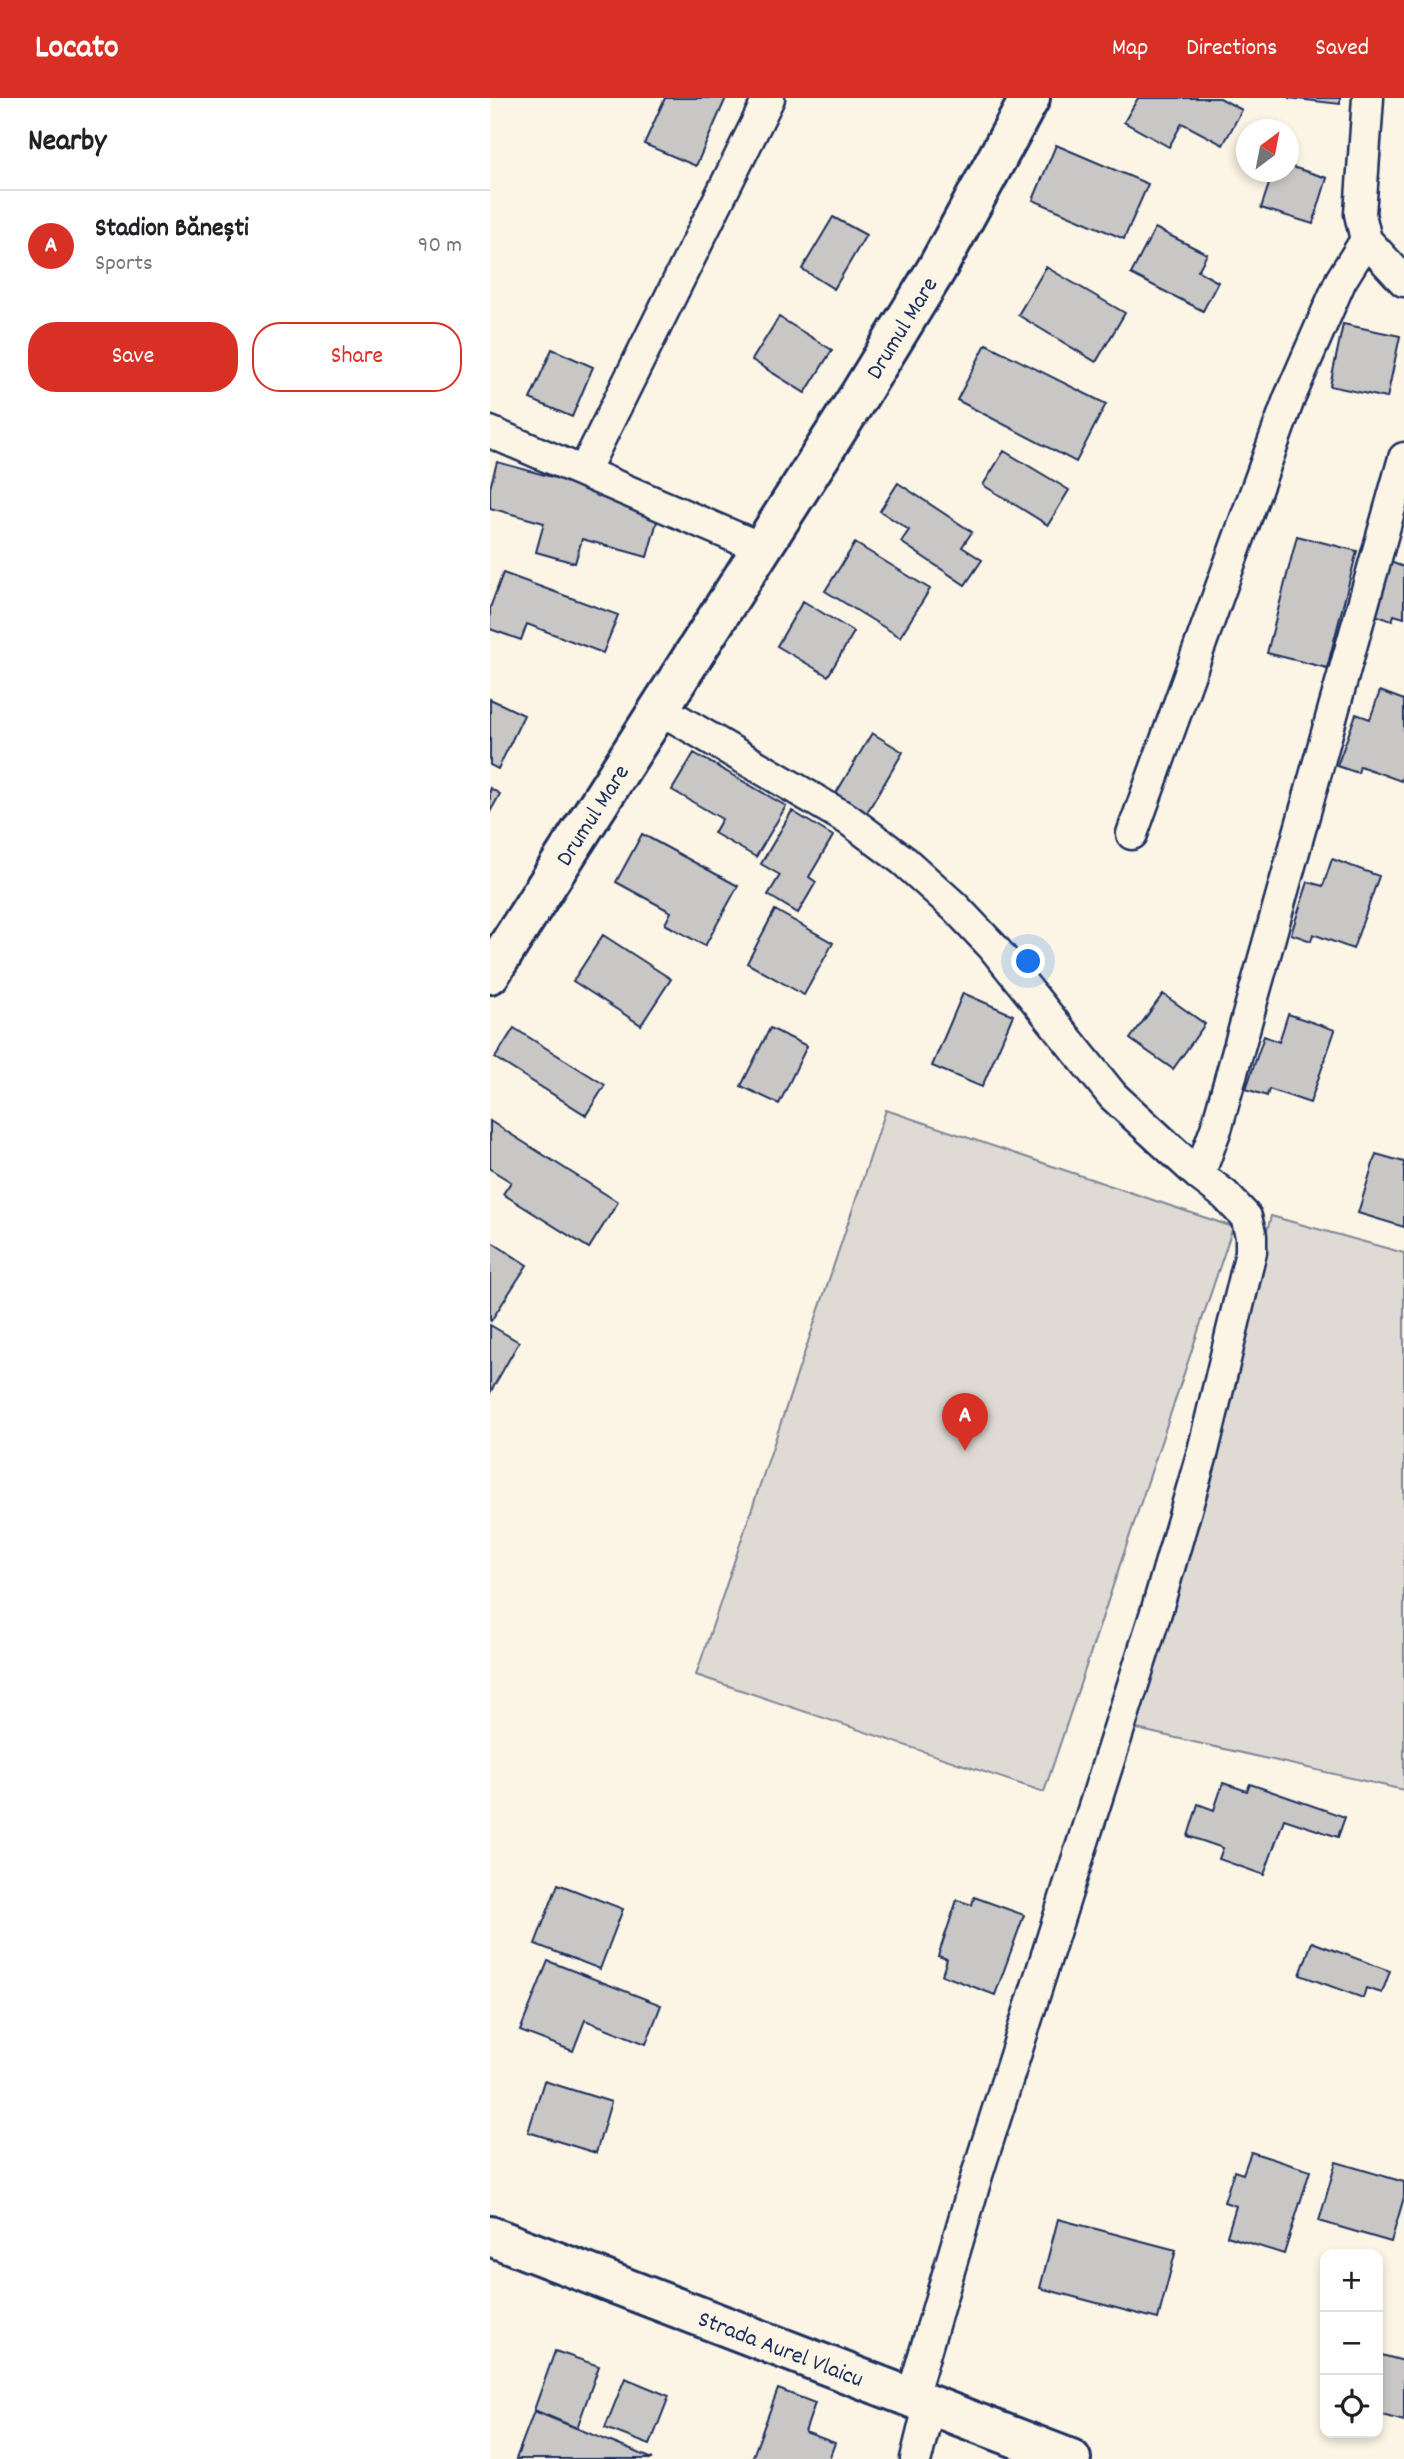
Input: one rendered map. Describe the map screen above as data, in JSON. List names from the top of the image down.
{
  "streets": {
    "street": ["Drumul Mare", "Strada Aurel Vlaicu"]
  },
  "north": "top right",
  "page": {
    "header": "Locato",
    "nav": ["Map", "Directions", "Saved"],
    "heading": "Nearby",
    "list": [
      {
        "mark": "A",
        "name": "Stadion Bănești",
        "note": "Sports",
        "value": "90 m"
      }
    ],
    "buttons": ["Save", "Share"],
    "pins": "A",
    "map_buttons": ["+", "−"]
  }
}
